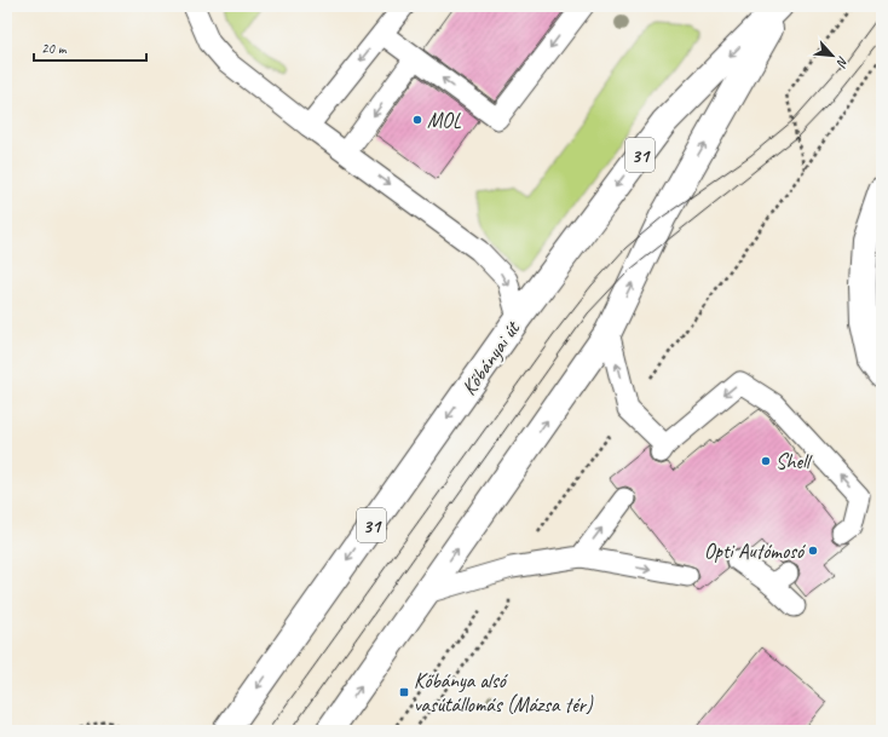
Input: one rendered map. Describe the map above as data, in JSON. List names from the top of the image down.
{
  "streets": {
    "main road": ["31", "Kőbányai út"]
  },
  "places": {
    "other": ["MOL", "Shell", "Opti Autómosó"],
    "transit": ["Kőbánya alsó vasútállomás (Mázsa tér)"]
  },
  "scale_bar": "20 m",
  "north": "bottom right"
}
